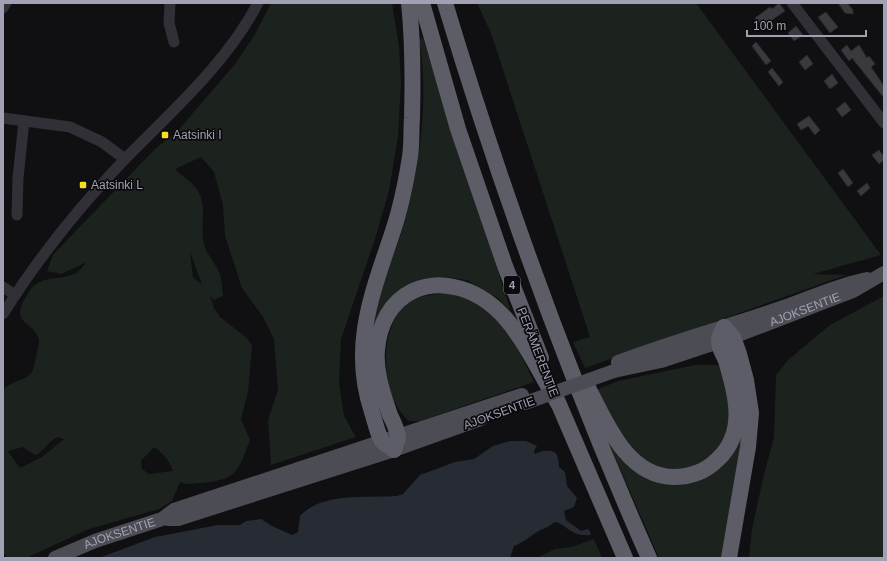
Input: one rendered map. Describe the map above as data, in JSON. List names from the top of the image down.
{
  "streets": {
    "highway": ["4", "PERÄMERENTIE"],
    "main road": ["AJOKSENTIE"]
  },
  "places": {
    "transit": ["Aatsinki I", "Aatsinki L"]
  },
  "scale_bar": "100 m"
}
